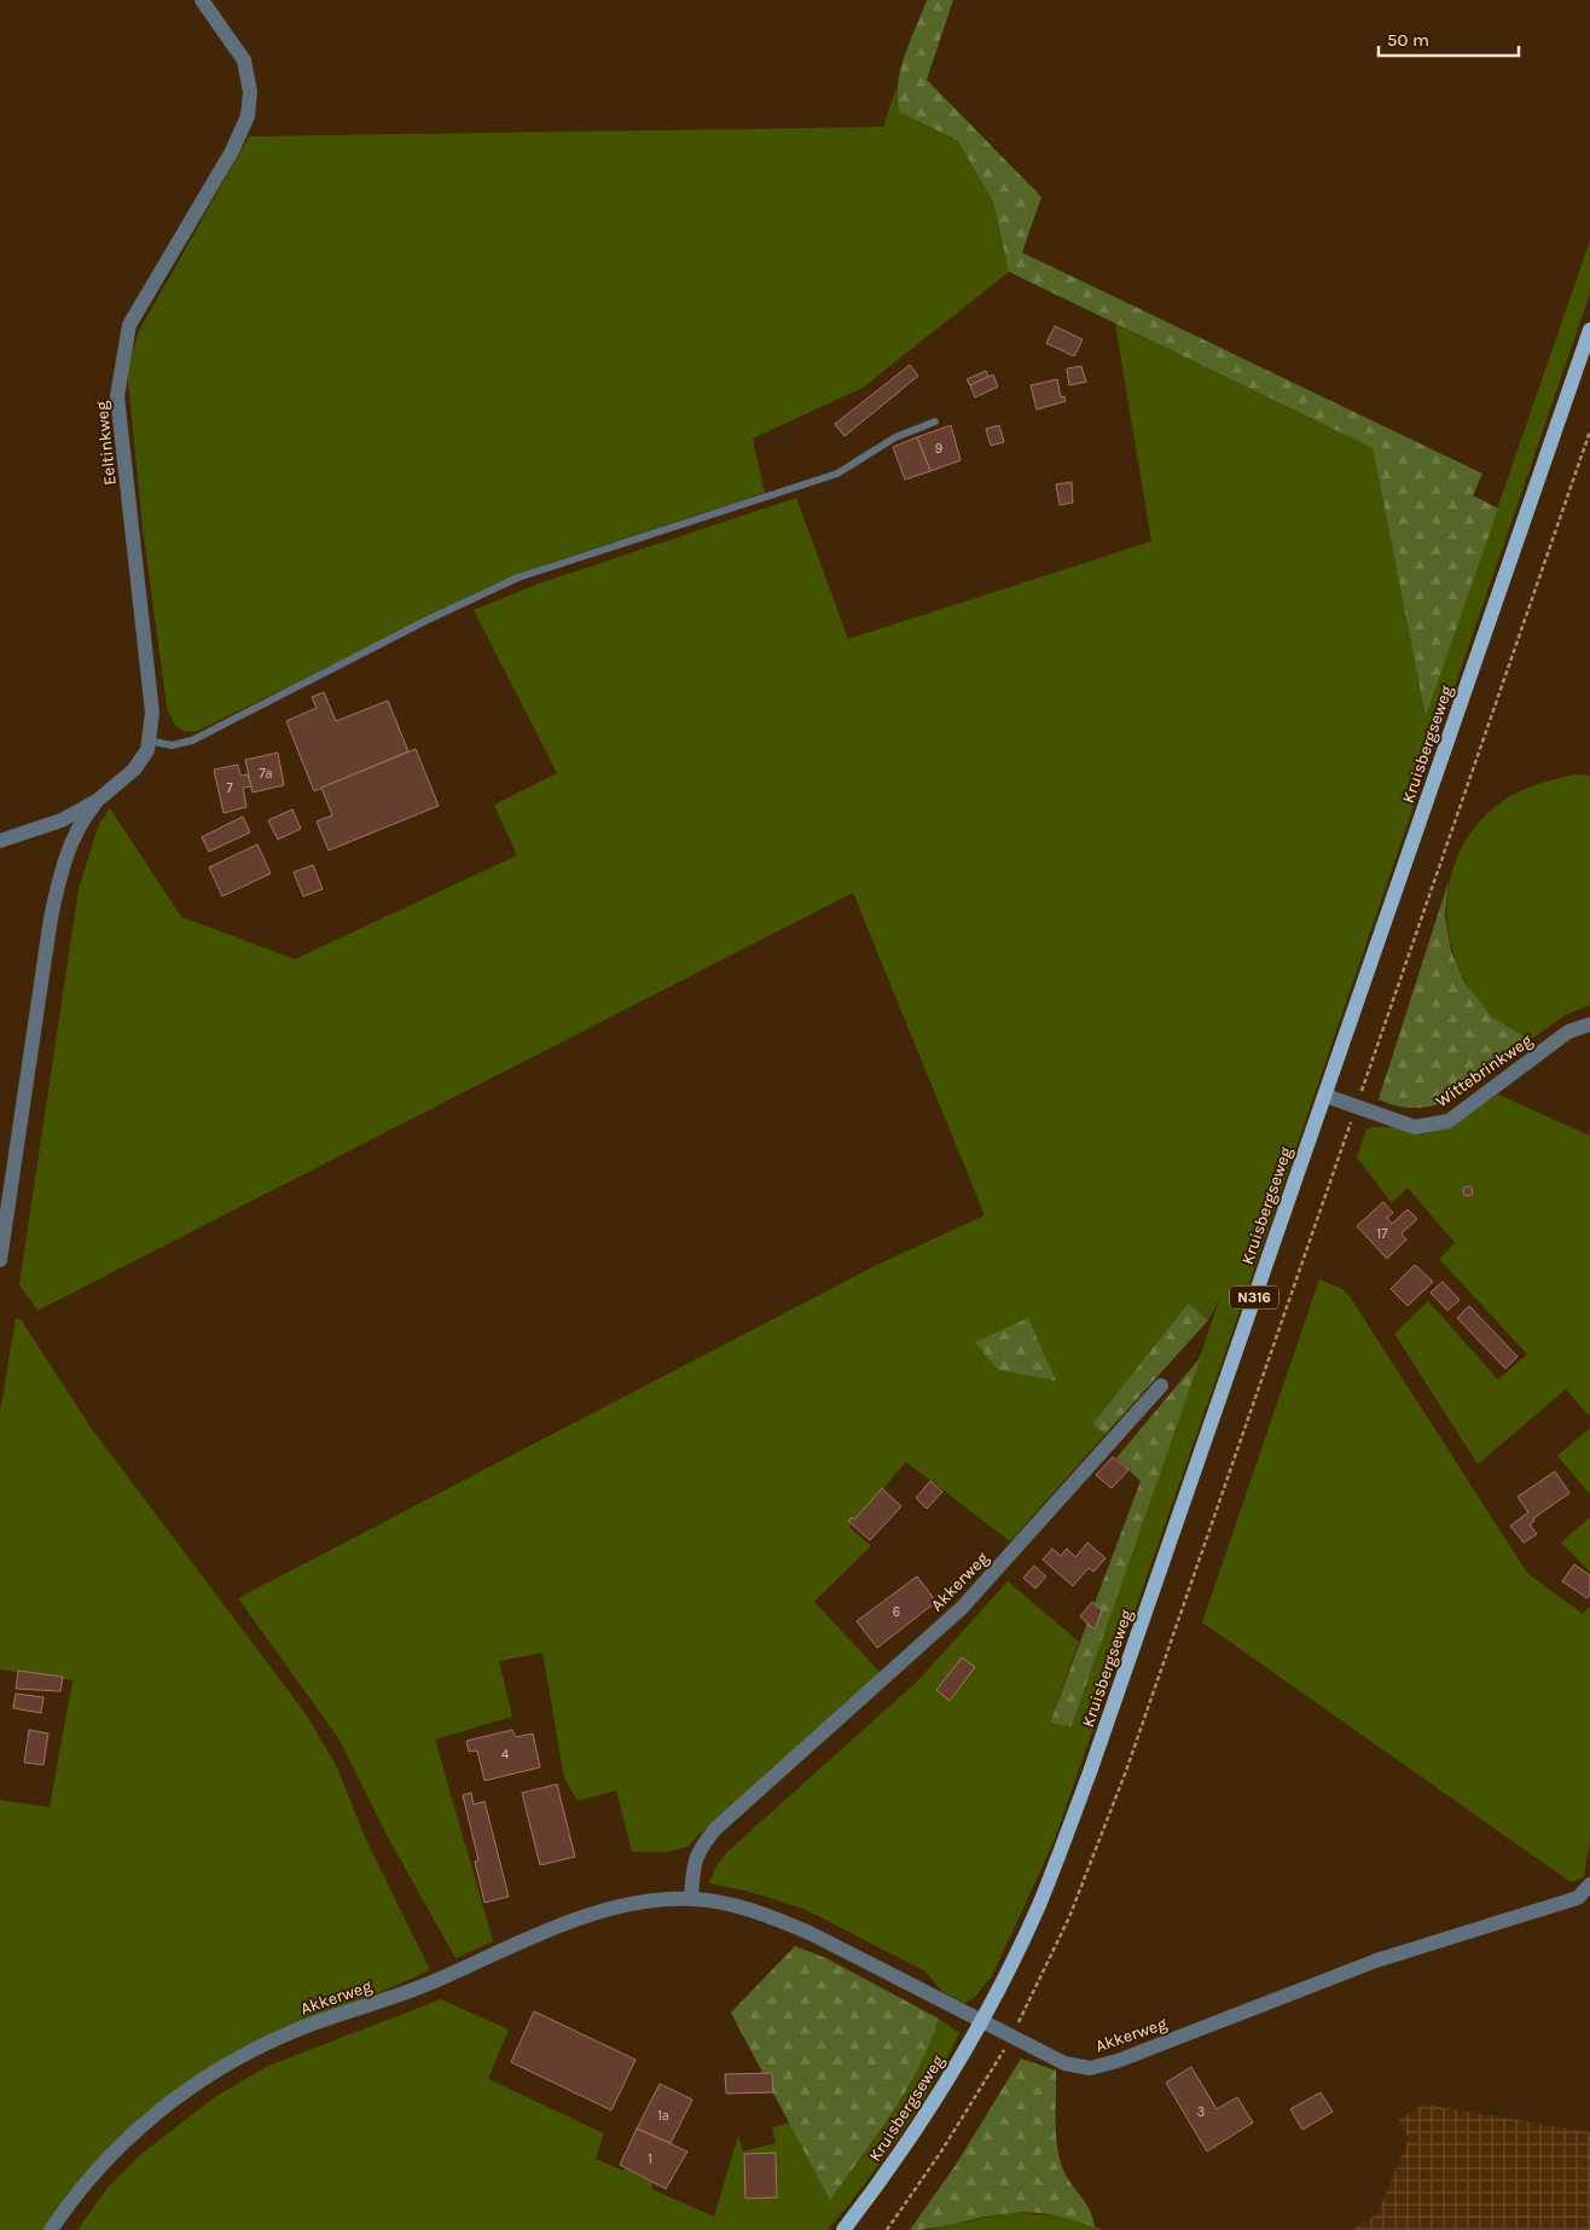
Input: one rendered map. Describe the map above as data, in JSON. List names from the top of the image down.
{
  "streets": {
    "main road": ["Kruisbergseweg", "N316"],
    "street": ["Eeltinkweg", "Wittebrinkweg", "Akkerweg"]
  },
  "crossings": [
    ["Kruisbergseweg", "Wittebrinkweg"],
    ["Kruisbergseweg", "Akkerweg"]
  ],
  "house_numbers": [
    "9",
    "7a",
    "7",
    "17",
    "6",
    "4",
    "3",
    "1a",
    "1"
  ],
  "scale_bar": "50 m"
}
